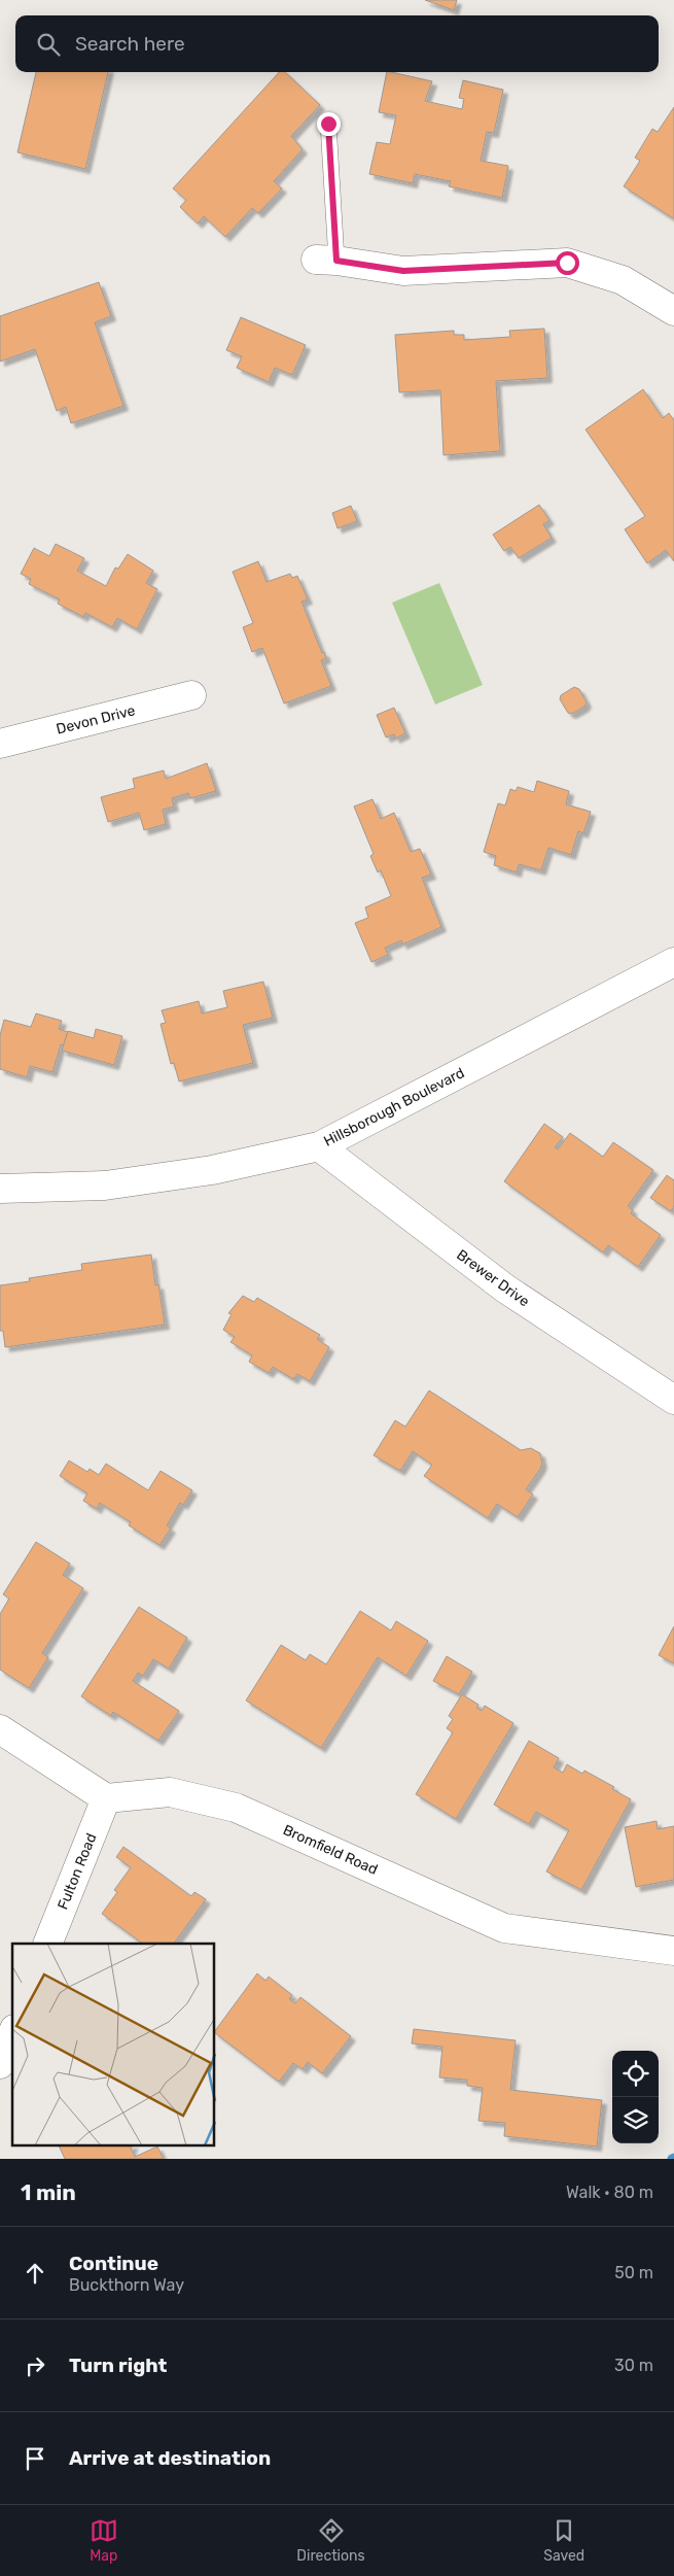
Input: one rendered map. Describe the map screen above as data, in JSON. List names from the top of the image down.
{
  "streets": {
    "street": [
      "Devon Drive",
      "Hillsborough Boulevard",
      "Brewer Drive",
      "Bromfield Road",
      "Fulton Road"
    ]
  },
  "crossings": [
    ["Hillsborough Boulevard", "Brewer Drive"],
    ["Bromfield Road", "Fulton Road"]
  ],
  "page": {
    "search": "Search here",
    "heading": ["1 min", "Walk · 80 m"],
    "list": [
      ["Continue", "Buckthorn Way", "50 m"],
      ["Turn right", "30 m"],
      "Arrive at destination"
    ],
    "nav": ["Map", "Directions", "Saved"]
  }
}
